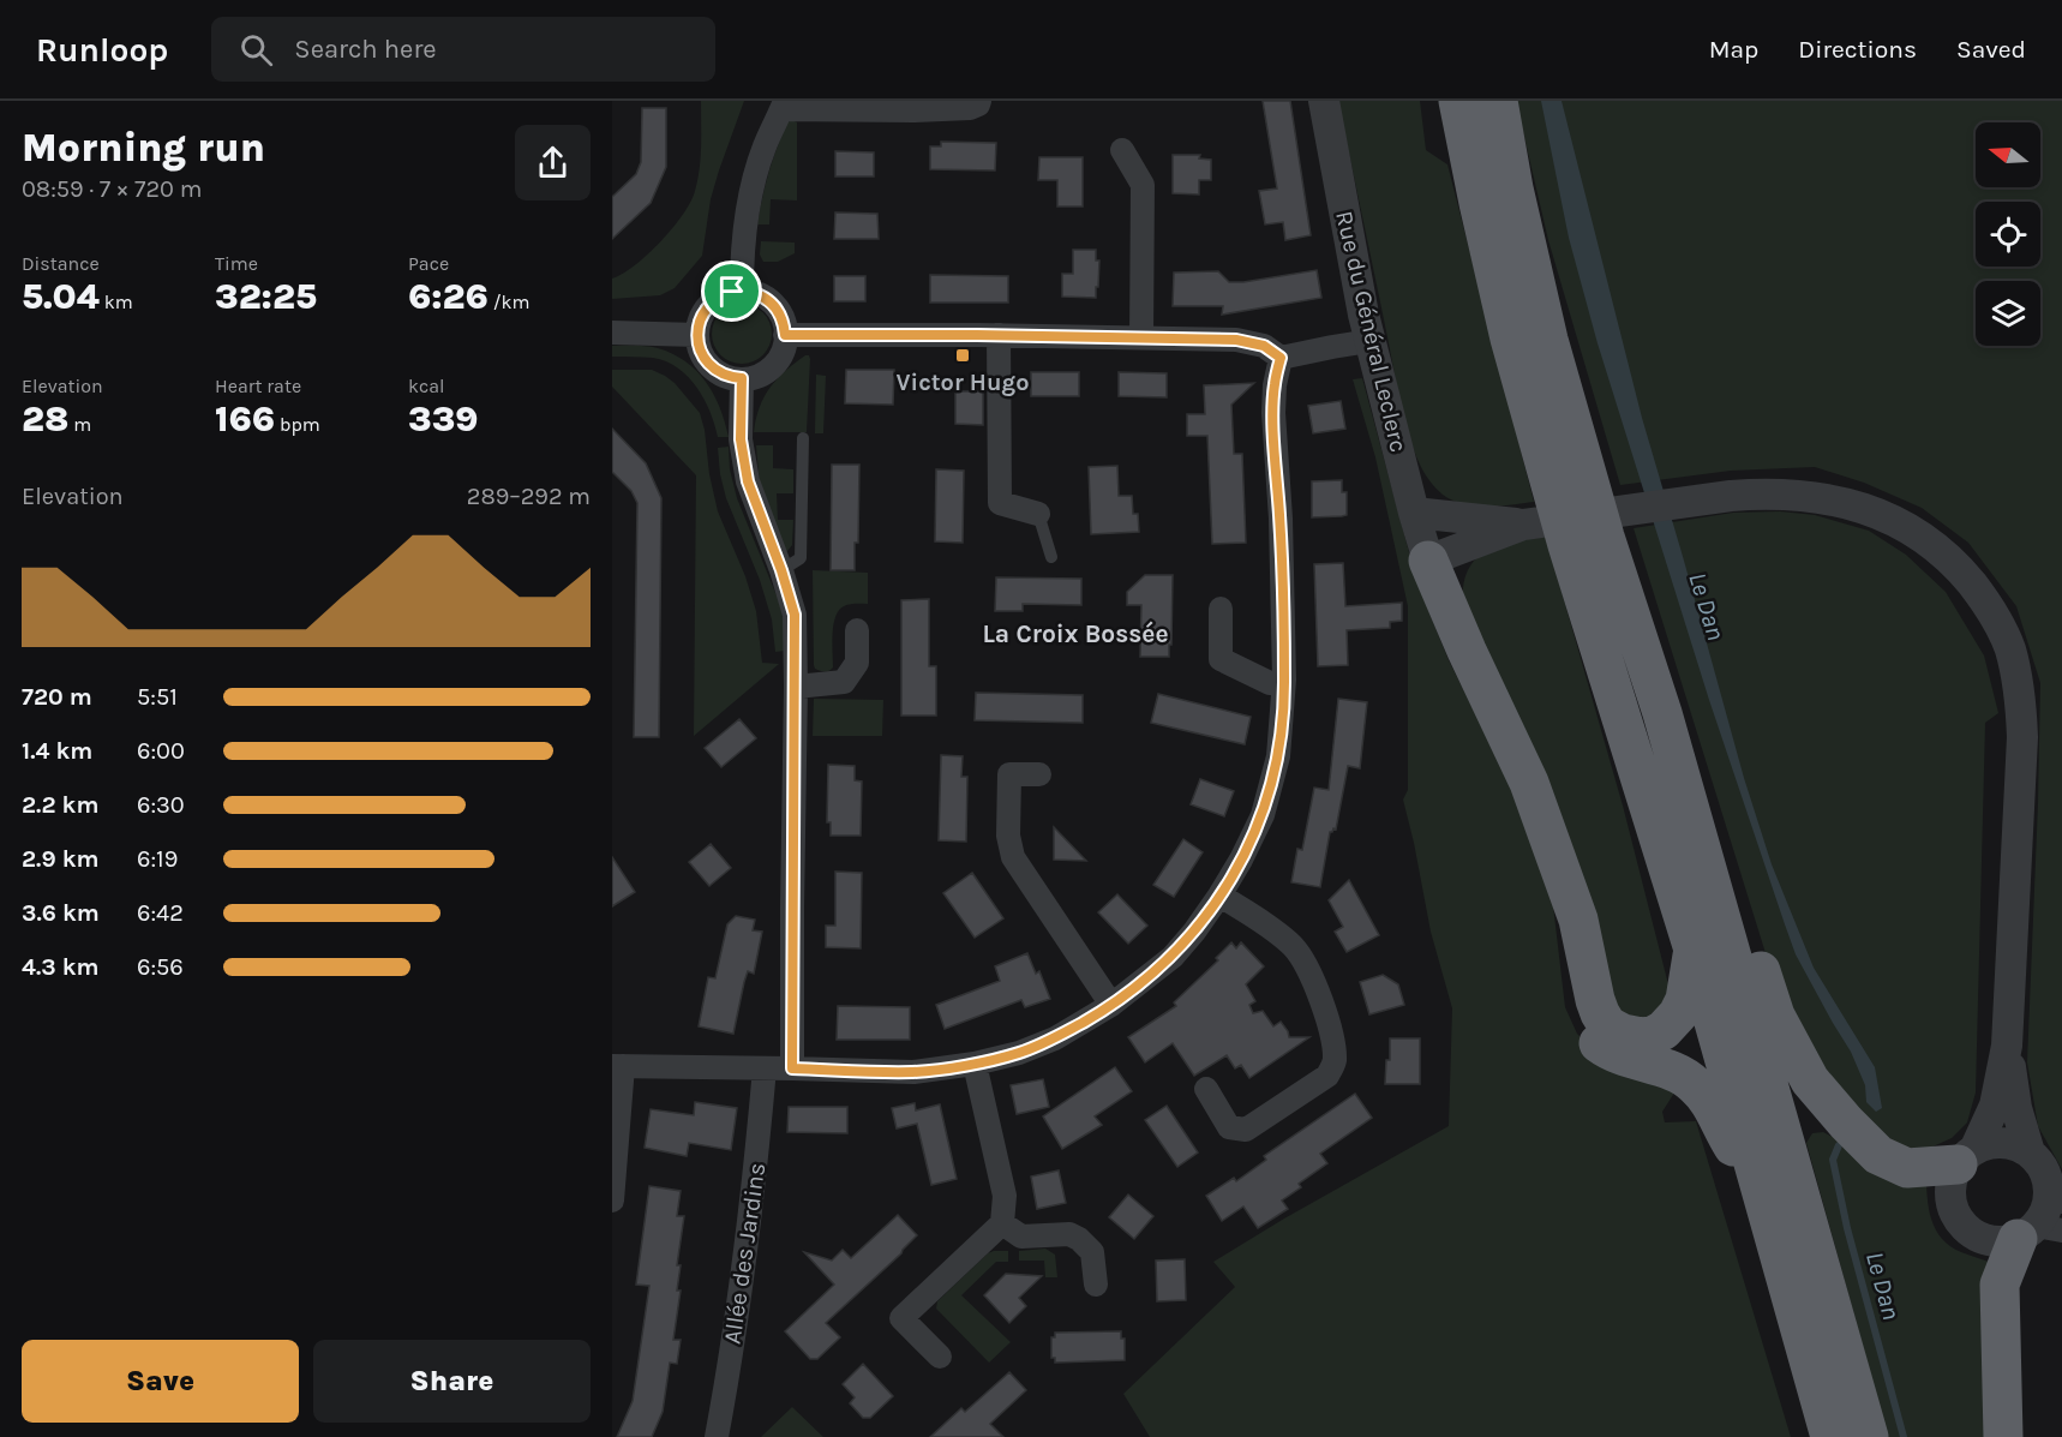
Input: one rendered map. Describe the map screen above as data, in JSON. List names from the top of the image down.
{
  "streets": {
    "street": ["Rue du Général Leclerc", "Allée des Jardins"]
  },
  "districts": ["La Croix Bossée"],
  "water": ["Le Dan"],
  "places": {
    "transit": ["Victor Hugo"]
  },
  "north": "left",
  "page": {
    "header": "Runloop",
    "search": "Search here",
    "nav": ["Map", "Directions", "Saved"],
    "heading": ["Morning run", "08:59 · 7 × 720 m"],
    "stats": [
      ["Distance", "5.04 km"],
      ["Time", "32:25"],
      ["Pace", "6:26 /km"],
      ["Elevation", "28 m"],
      ["Heart rate", "166 bpm"],
      ["kcal", "339"]
    ],
    "chart": ["Elevation", "289–292 m"],
    "list": [
      {
        "name": "720 m",
        "note": "5:51"
      },
      {
        "name": "1.4 km",
        "note": "6:00"
      },
      {
        "name": "2.2 km",
        "note": "6:30"
      },
      {
        "name": "2.9 km",
        "note": "6:19"
      },
      {
        "name": "3.6 km",
        "note": "6:42"
      },
      {
        "name": "4.3 km",
        "note": "6:56"
      }
    ],
    "buttons": ["Save", "Share"]
  }
}
